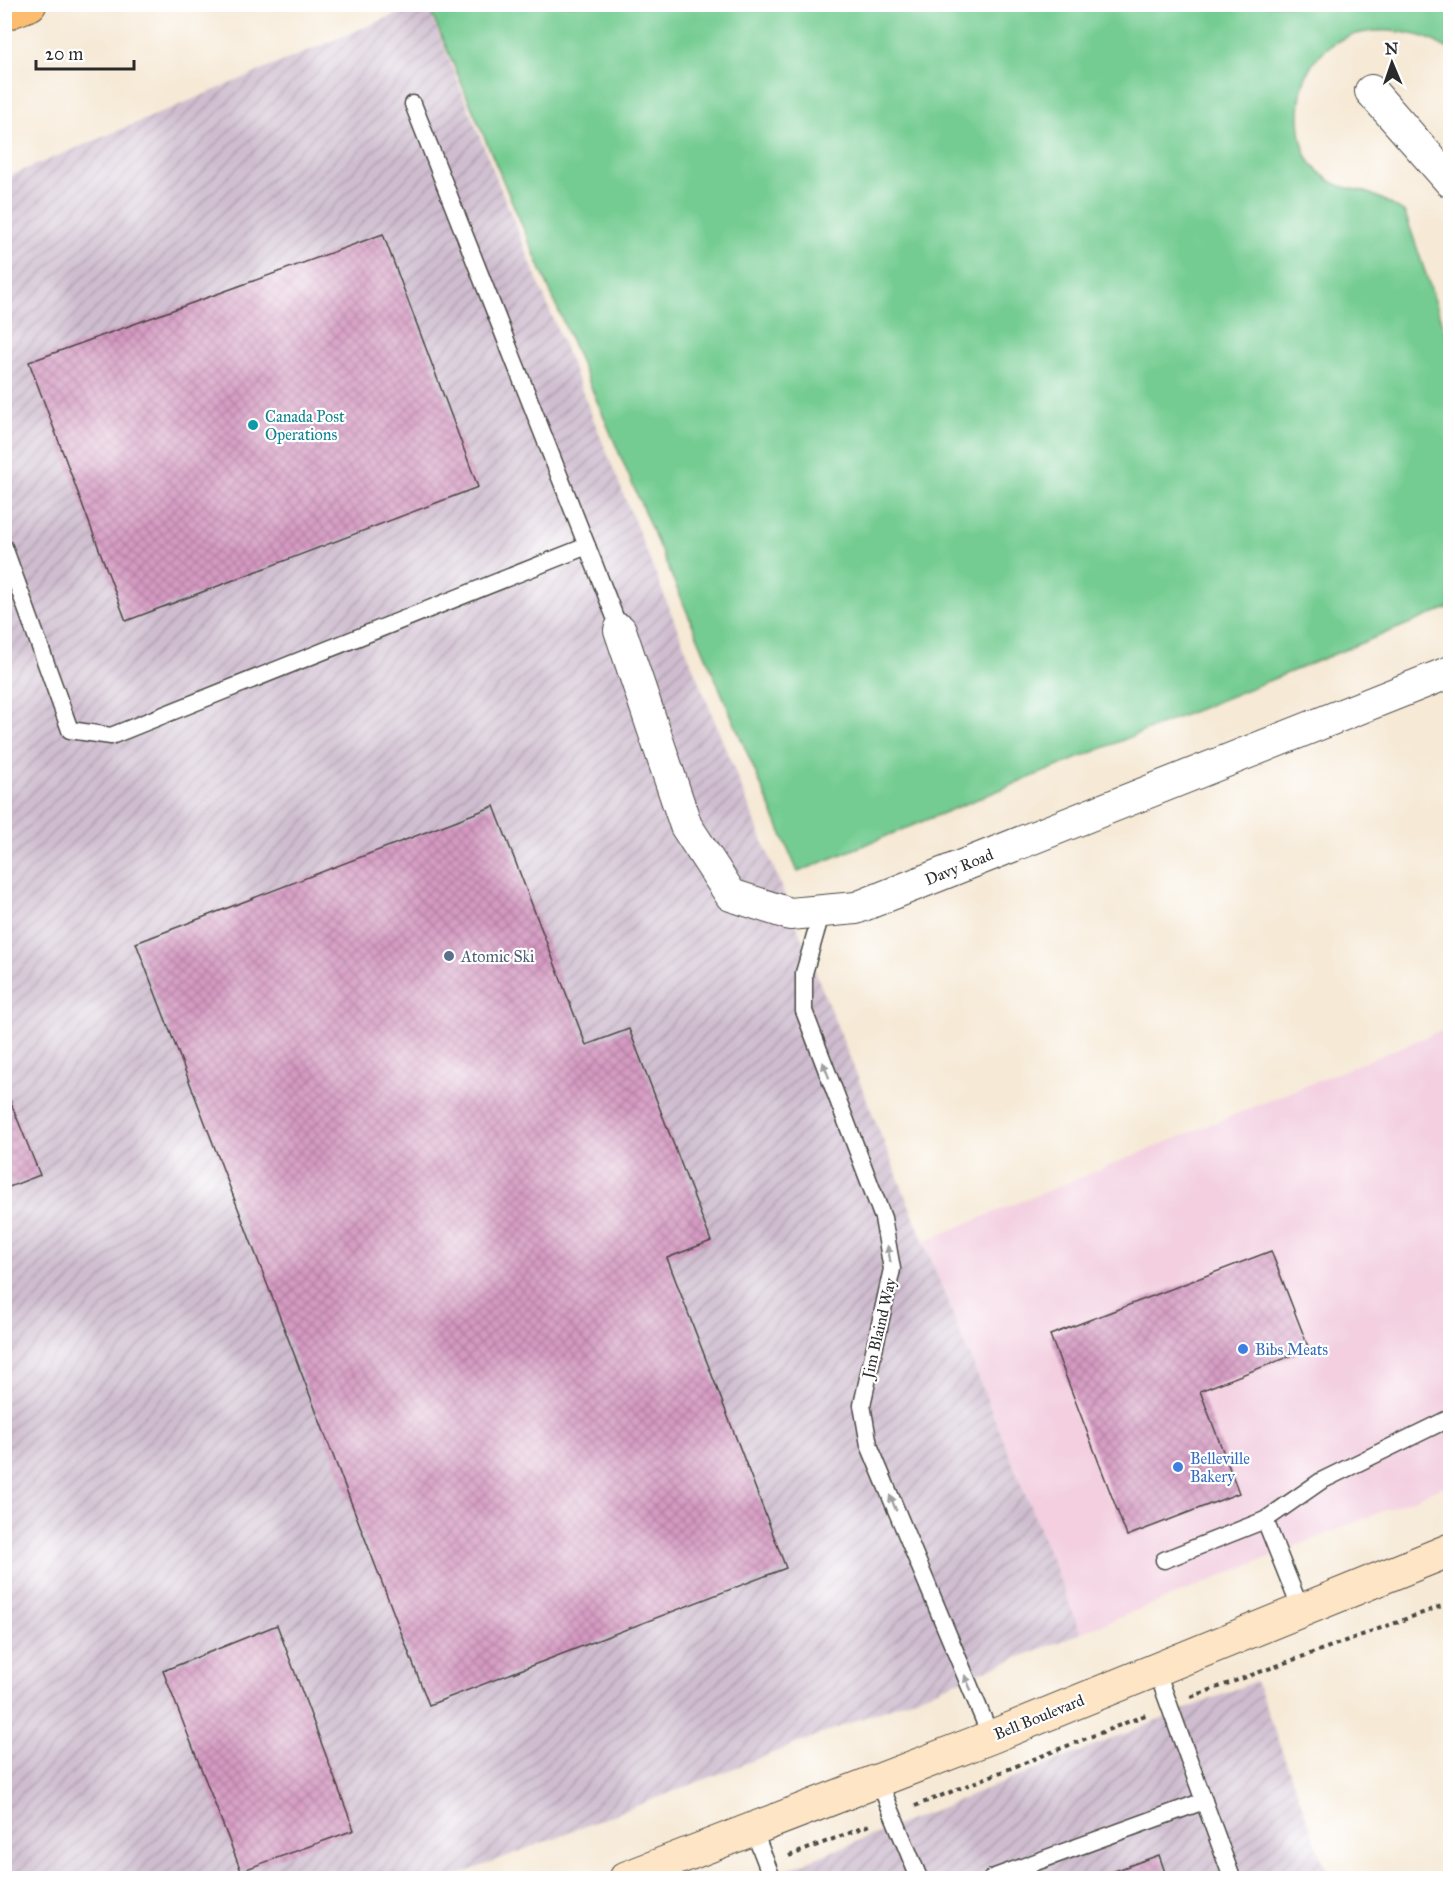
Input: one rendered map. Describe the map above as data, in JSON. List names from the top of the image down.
{
  "streets": {
    "main road": ["Bell Boulevard"],
    "street": ["Davy Road"],
    "lane": ["Jim Blaind Way"]
  },
  "crossings": [
    ["Davy Road", "Jim Blaind Way"],
    ["Jim Blaind Way", "Bell Boulevard"]
  ],
  "one_way": ["Jim Blaind Way"],
  "places": [
    "Canada Post Operations",
    "Atomic Ski",
    "Bibs Meats",
    "Belleville Bakery"
  ],
  "scale_bar": "20 m",
  "north": "top"
}
